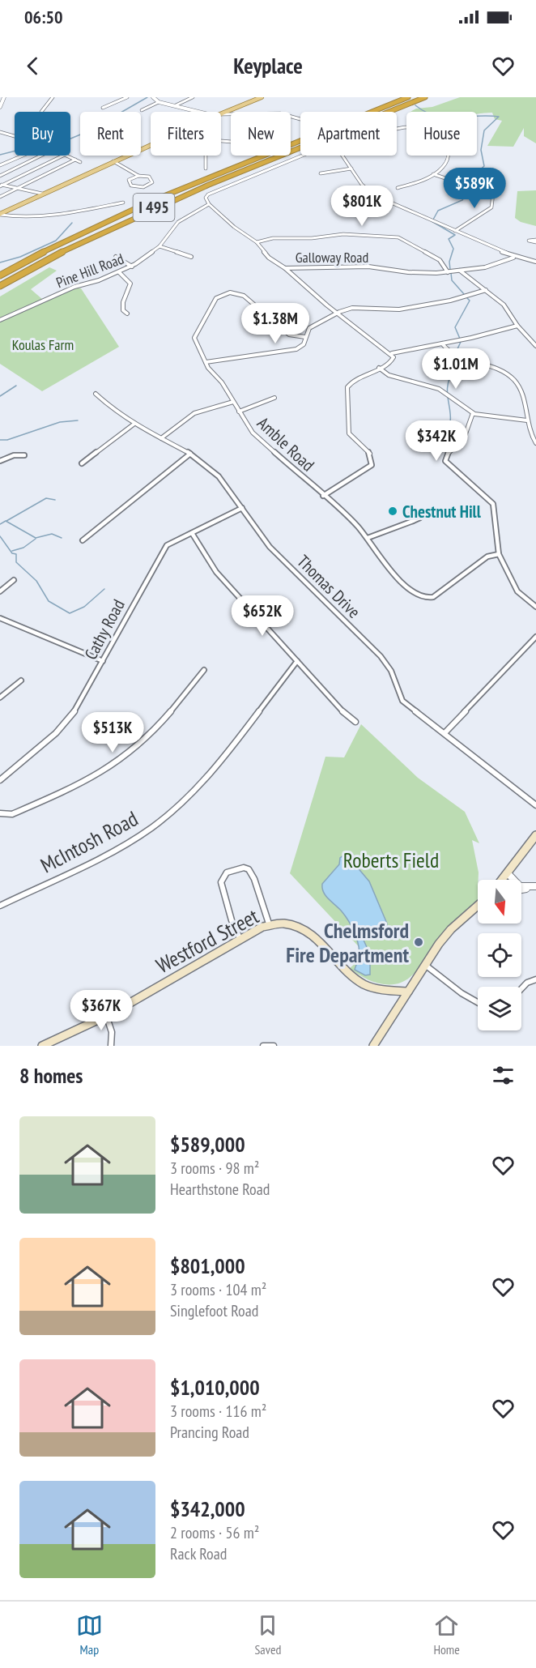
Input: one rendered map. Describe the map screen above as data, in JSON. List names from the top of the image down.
{
  "streets": {
    "highway": ["I 495"],
    "main road": ["Westford Street"],
    "street": [
      "Galloway Road",
      "Pine Hill Road",
      "Amble Road",
      "Thomas Drive",
      "Cathy Road",
      "McIntosh Road"
    ]
  },
  "crossings": [
    ["Galloway Road", "Pine Hill Road"],
    ["Thomas Drive", "Cathy Road"]
  ],
  "parks": ["Koulas Farm", "Roberts Field"],
  "places": ["Chestnut Hill", "Chelmsford Fire Department"],
  "north": "bottom",
  "page": {
    "status": "06:50",
    "header": "Keyplace",
    "chip": [
      "Buy",
      "Rent",
      "Filters",
      "New",
      "Apartment",
      "House"
    ],
    "price": [
      "$589K",
      "$801K",
      "$1.38M",
      "$1.01M",
      "$342K",
      "$652K",
      "$513K",
      "$367K"
    ],
    "heading": "8 homes",
    "list": [
      {
        "name": "$589,000",
        "note": "3 rooms · 98 m² · Hearthstone Road"
      },
      {
        "name": "$801,000",
        "note": "3 rooms · 104 m² · Singlefoot Road"
      },
      {
        "name": "$1,010,000",
        "note": "3 rooms · 116 m² · Prancing Road"
      },
      {
        "name": "$342,000",
        "note": "2 rooms · 56 m² · Rack Road"
      }
    ],
    "tabs": ["Map", "Saved", "Home"]
  }
}
